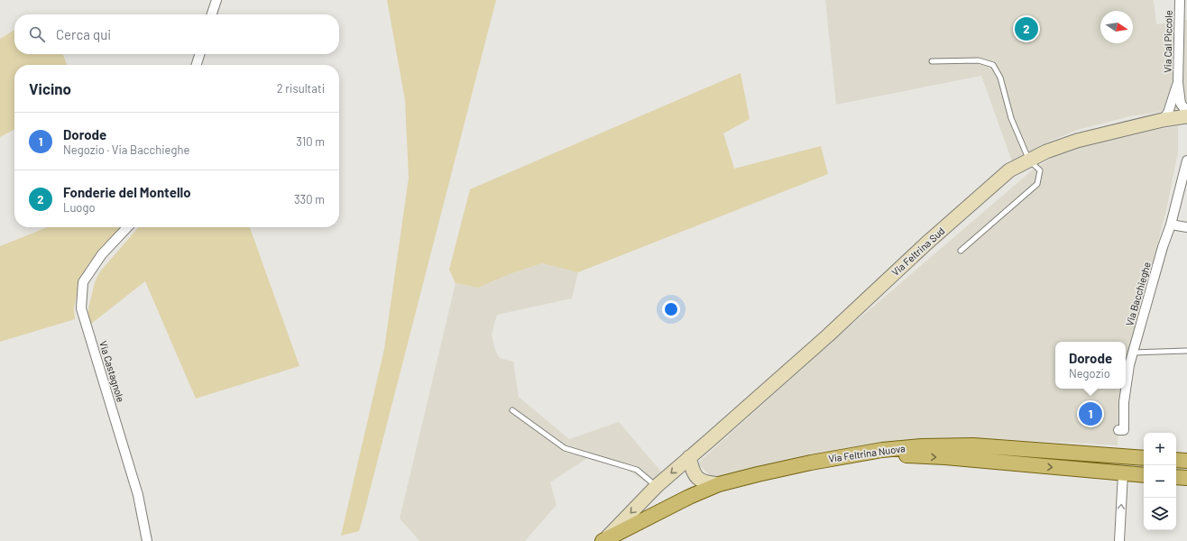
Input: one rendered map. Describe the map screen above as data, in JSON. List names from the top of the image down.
{
  "streets": {
    "main road": ["Via Feltrina Sud", "Via Feltrina Nuova"],
    "street": ["Via Cal Piccole", "Via Bacchieghe", "Via Castagnole"]
  },
  "crossings": [
    ["Via Cal Piccole", "Via Feltrina Sud"],
    ["Via Feltrina Sud", "Via Feltrina Nuova"]
  ],
  "north": "right",
  "page": {
    "search": "Cerca qui",
    "pins": ["2", "1"],
    "heading": ["Vicino", "2 risultati"],
    "list": [
      {
        "mark": "1",
        "name": "Dorode",
        "note": "Negozio · Via Bacchieghe",
        "value": "310 m"
      },
      {
        "mark": "2",
        "name": "Fonderie del Montello",
        "note": "Luogo",
        "value": "330 m"
      }
    ],
    "popup": ["Dorode", "Negozio"],
    "map_buttons": ["+", "−"]
  }
}
